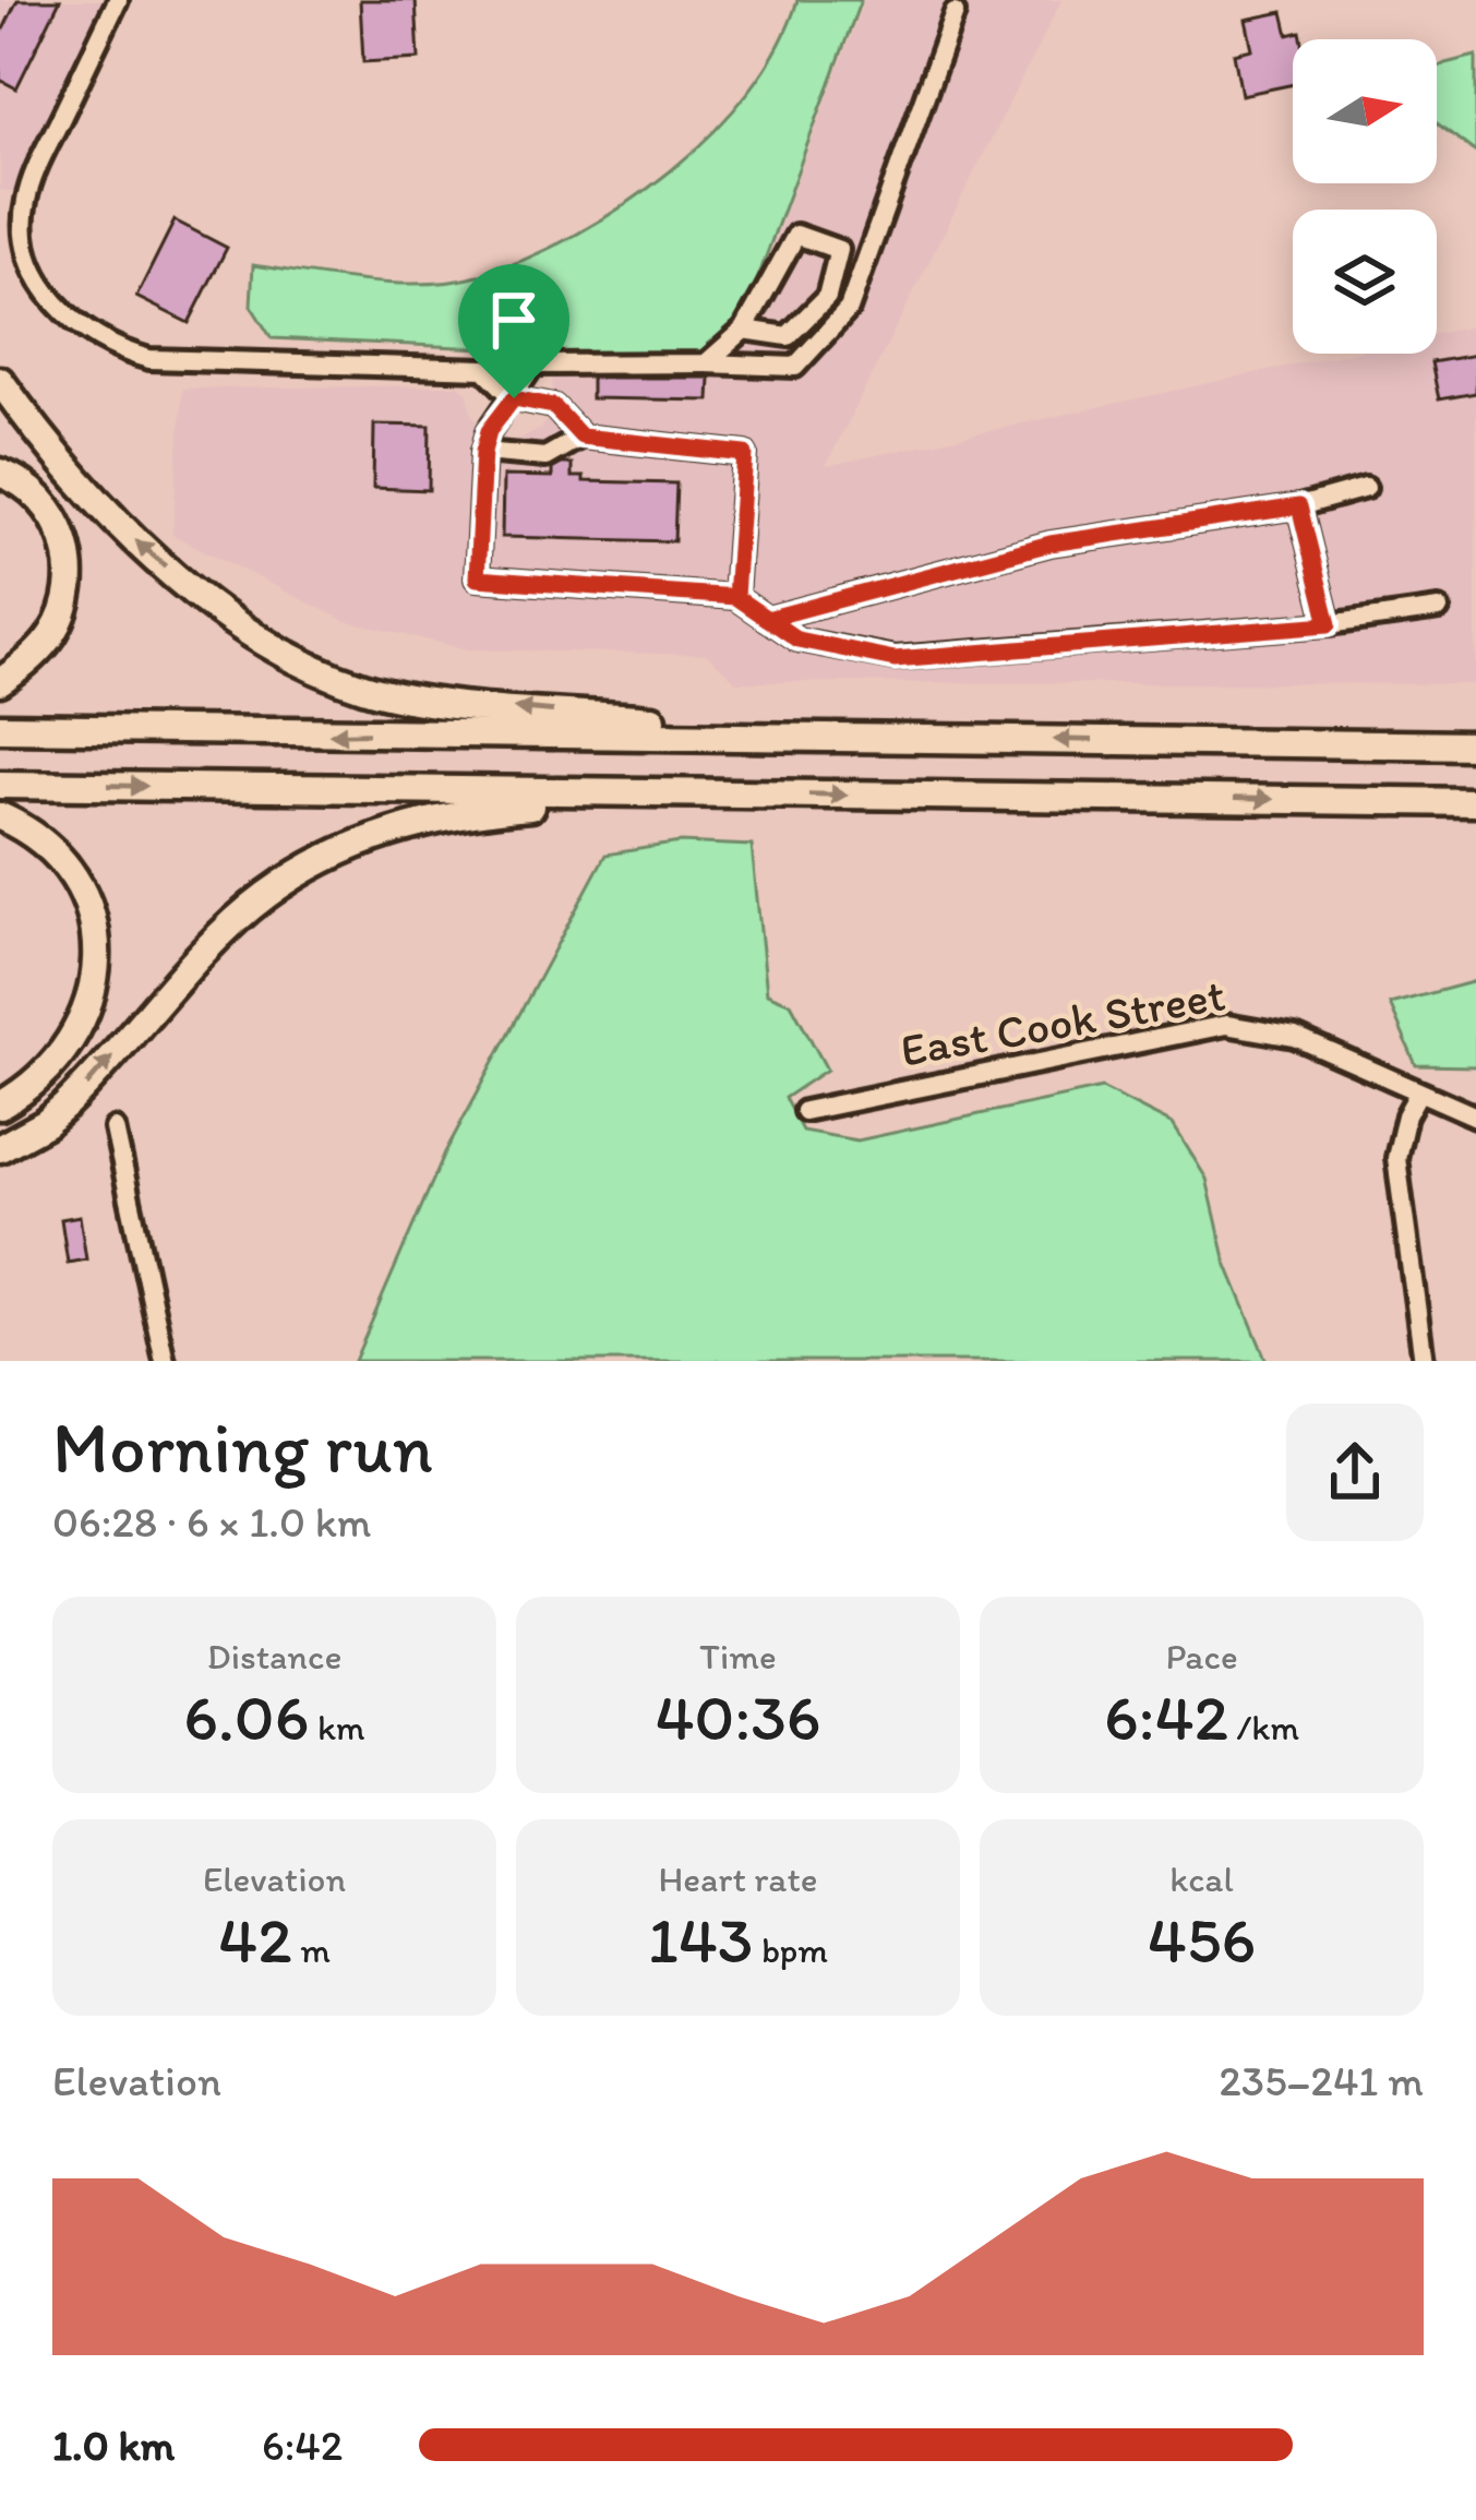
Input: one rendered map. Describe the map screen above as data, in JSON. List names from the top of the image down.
{
  "streets": {
    "street": ["East Cook Street"]
  },
  "north": "right",
  "page": {
    "heading": ["Morning run", "06:28 · 6 × 1.0 km"],
    "stats": [
      ["Distance", "6.06 km"],
      ["Time", "40:36"],
      ["Pace", "6:42 /km"],
      ["Elevation", "42 m"],
      ["Heart rate", "143 bpm"],
      ["kcal", "456"]
    ],
    "chart": ["Elevation", "235–241 m"],
    "list": [
      {
        "name": "1.0 km",
        "note": "6:42"
      }
    ]
  }
}
